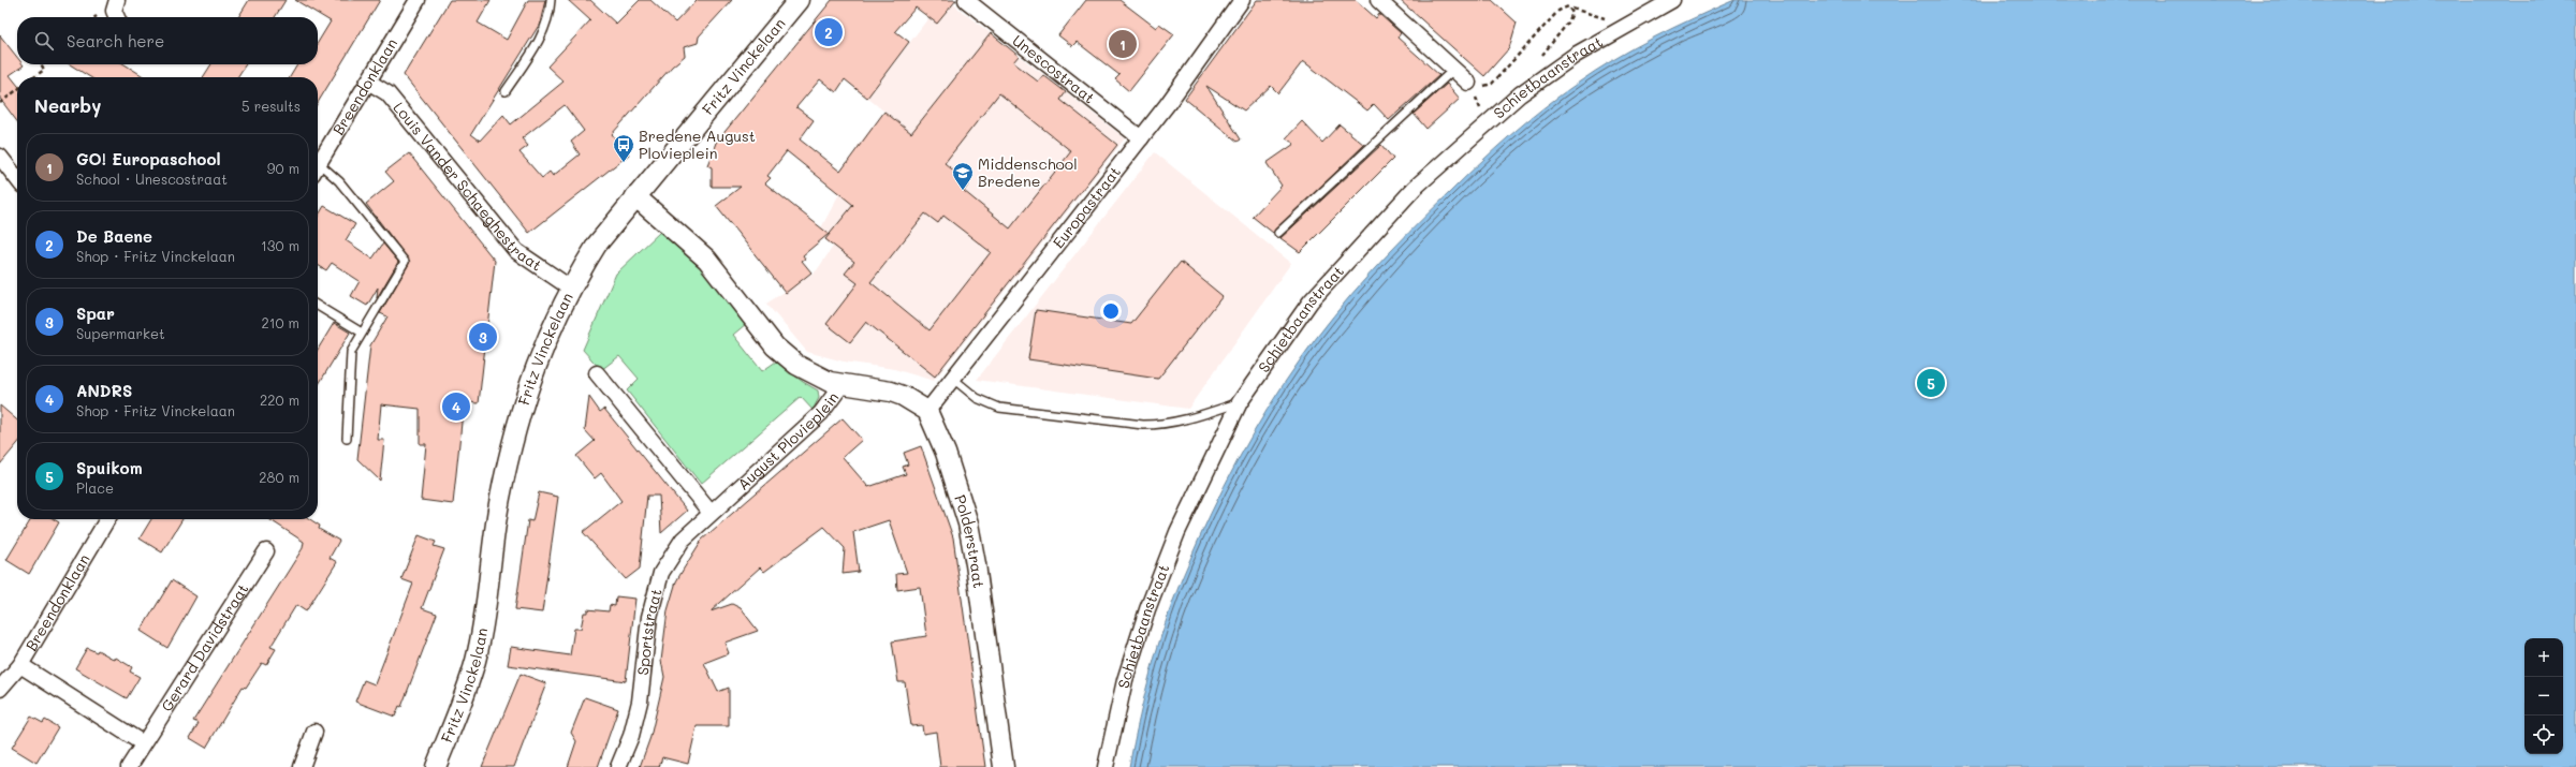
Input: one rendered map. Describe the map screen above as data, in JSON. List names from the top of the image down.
{
  "streets": {
    "street": [
      "Fritz Vinckelaan",
      "Unescostraat",
      "Schietbaanstraat",
      "Breendonklaan",
      "Louis Vander Schaeghestraat",
      "Europastraat",
      "August Plovieplein",
      "Polderstraat",
      "Sportstraat",
      "Gerard Davidstraat"
    ]
  },
  "crossings": [
    ["Fritz Vinckelaan", "Louis Vander Schaeghestraat"],
    ["Fritz Vinckelaan", "August Plovieplein"],
    ["Unescostraat", "Europastraat"],
    ["Breendonklaan", "Louis Vander Schaeghestraat"],
    ["Europastraat", "Polderstraat"],
    ["August Plovieplein", "Sportstraat"]
  ],
  "places": {
    "bus stop": ["Bredene August Plovieplein"],
    "school or university": ["Middenschool Bredene"]
  },
  "page": {
    "pins": [
      "2",
      "1",
      "3",
      "5",
      "4"
    ],
    "search": "Search here",
    "heading": ["Nearby", "5 results"],
    "list": [
      {
        "mark": "1",
        "name": "GO! Europaschool",
        "note": "School · Unescostraat",
        "value": "90 m"
      },
      {
        "mark": "2",
        "name": "De Baene",
        "note": "Shop · Fritz Vinckelaan",
        "value": "130 m"
      },
      {
        "mark": "3",
        "name": "Spar",
        "note": "Supermarket",
        "value": "210 m"
      },
      {
        "mark": "4",
        "name": "ANDRS",
        "note": "Shop · Fritz Vinckelaan",
        "value": "220 m"
      },
      {
        "mark": "5",
        "name": "Spuikom",
        "note": "Place",
        "value": "280 m"
      }
    ],
    "map_buttons": ["+", "−"]
  }
}
